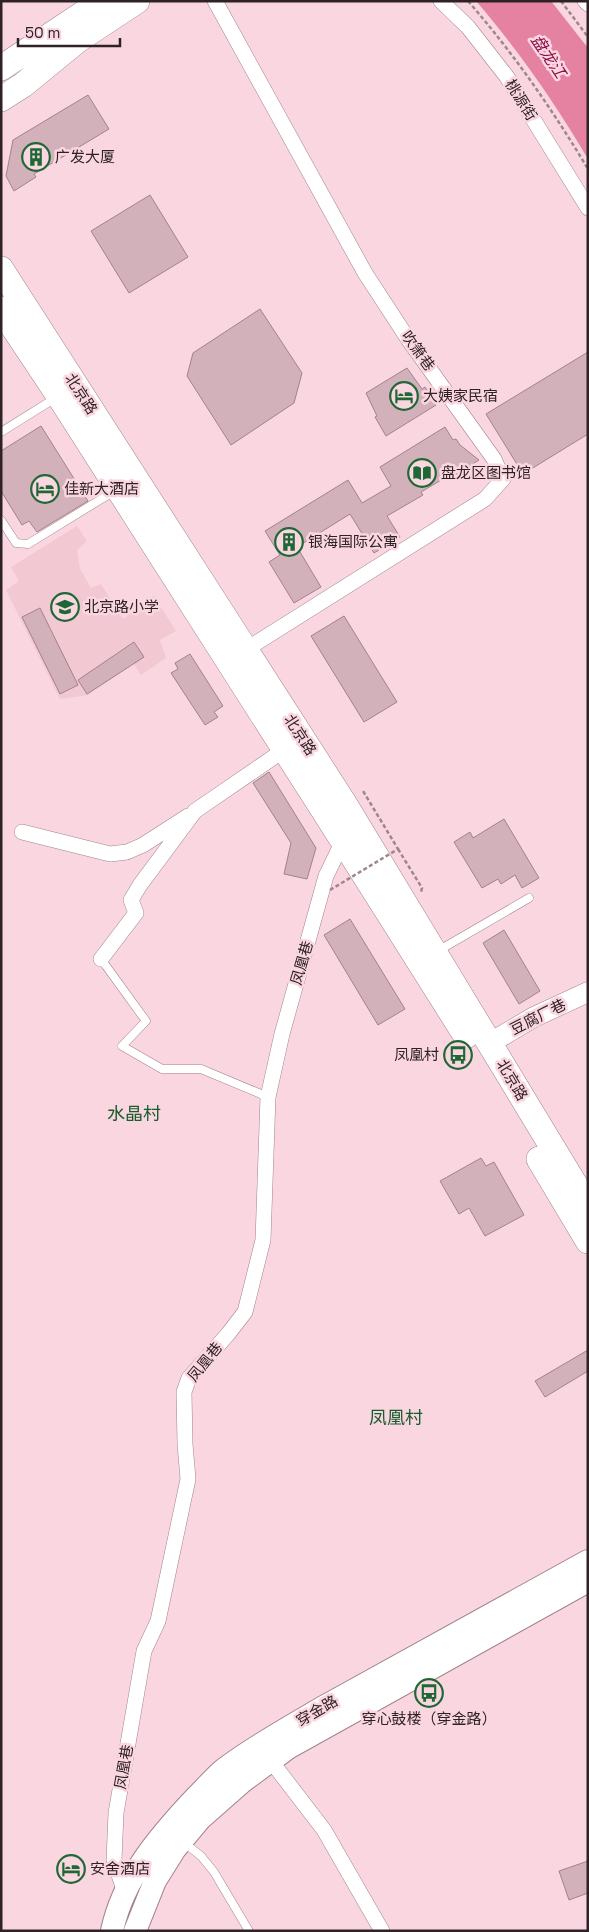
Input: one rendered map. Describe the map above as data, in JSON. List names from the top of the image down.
{
  "streets": {
    "main road": ["北京路", "穿金路"],
    "street": [
      "桃源街",
      "吹箫巷",
      "凤凰巷",
      "豆腐厂巷"
    ]
  },
  "crossings": [
    ["吹箫巷", "北京路"],
    ["北京路", "凤凰巷"],
    ["北京路", "豆腐厂巷"],
    ["凤凰巷", "穿金路"]
  ],
  "districts": ["水晶村", "凤凰村"],
  "water": ["盘龙江"],
  "places": {
    "building": ["广发大厦", "银海国际公寓"],
    "hotel": ["大姨家民宿", "佳新大酒店", "安舍酒店"],
    "library": ["盘龙区图书馆"],
    "school or university": ["北京路小学"],
    "bus stop": ["凤凰村", "穿心鼓楼（穿金路）"]
  },
  "scale_bar": "50 m"
}
